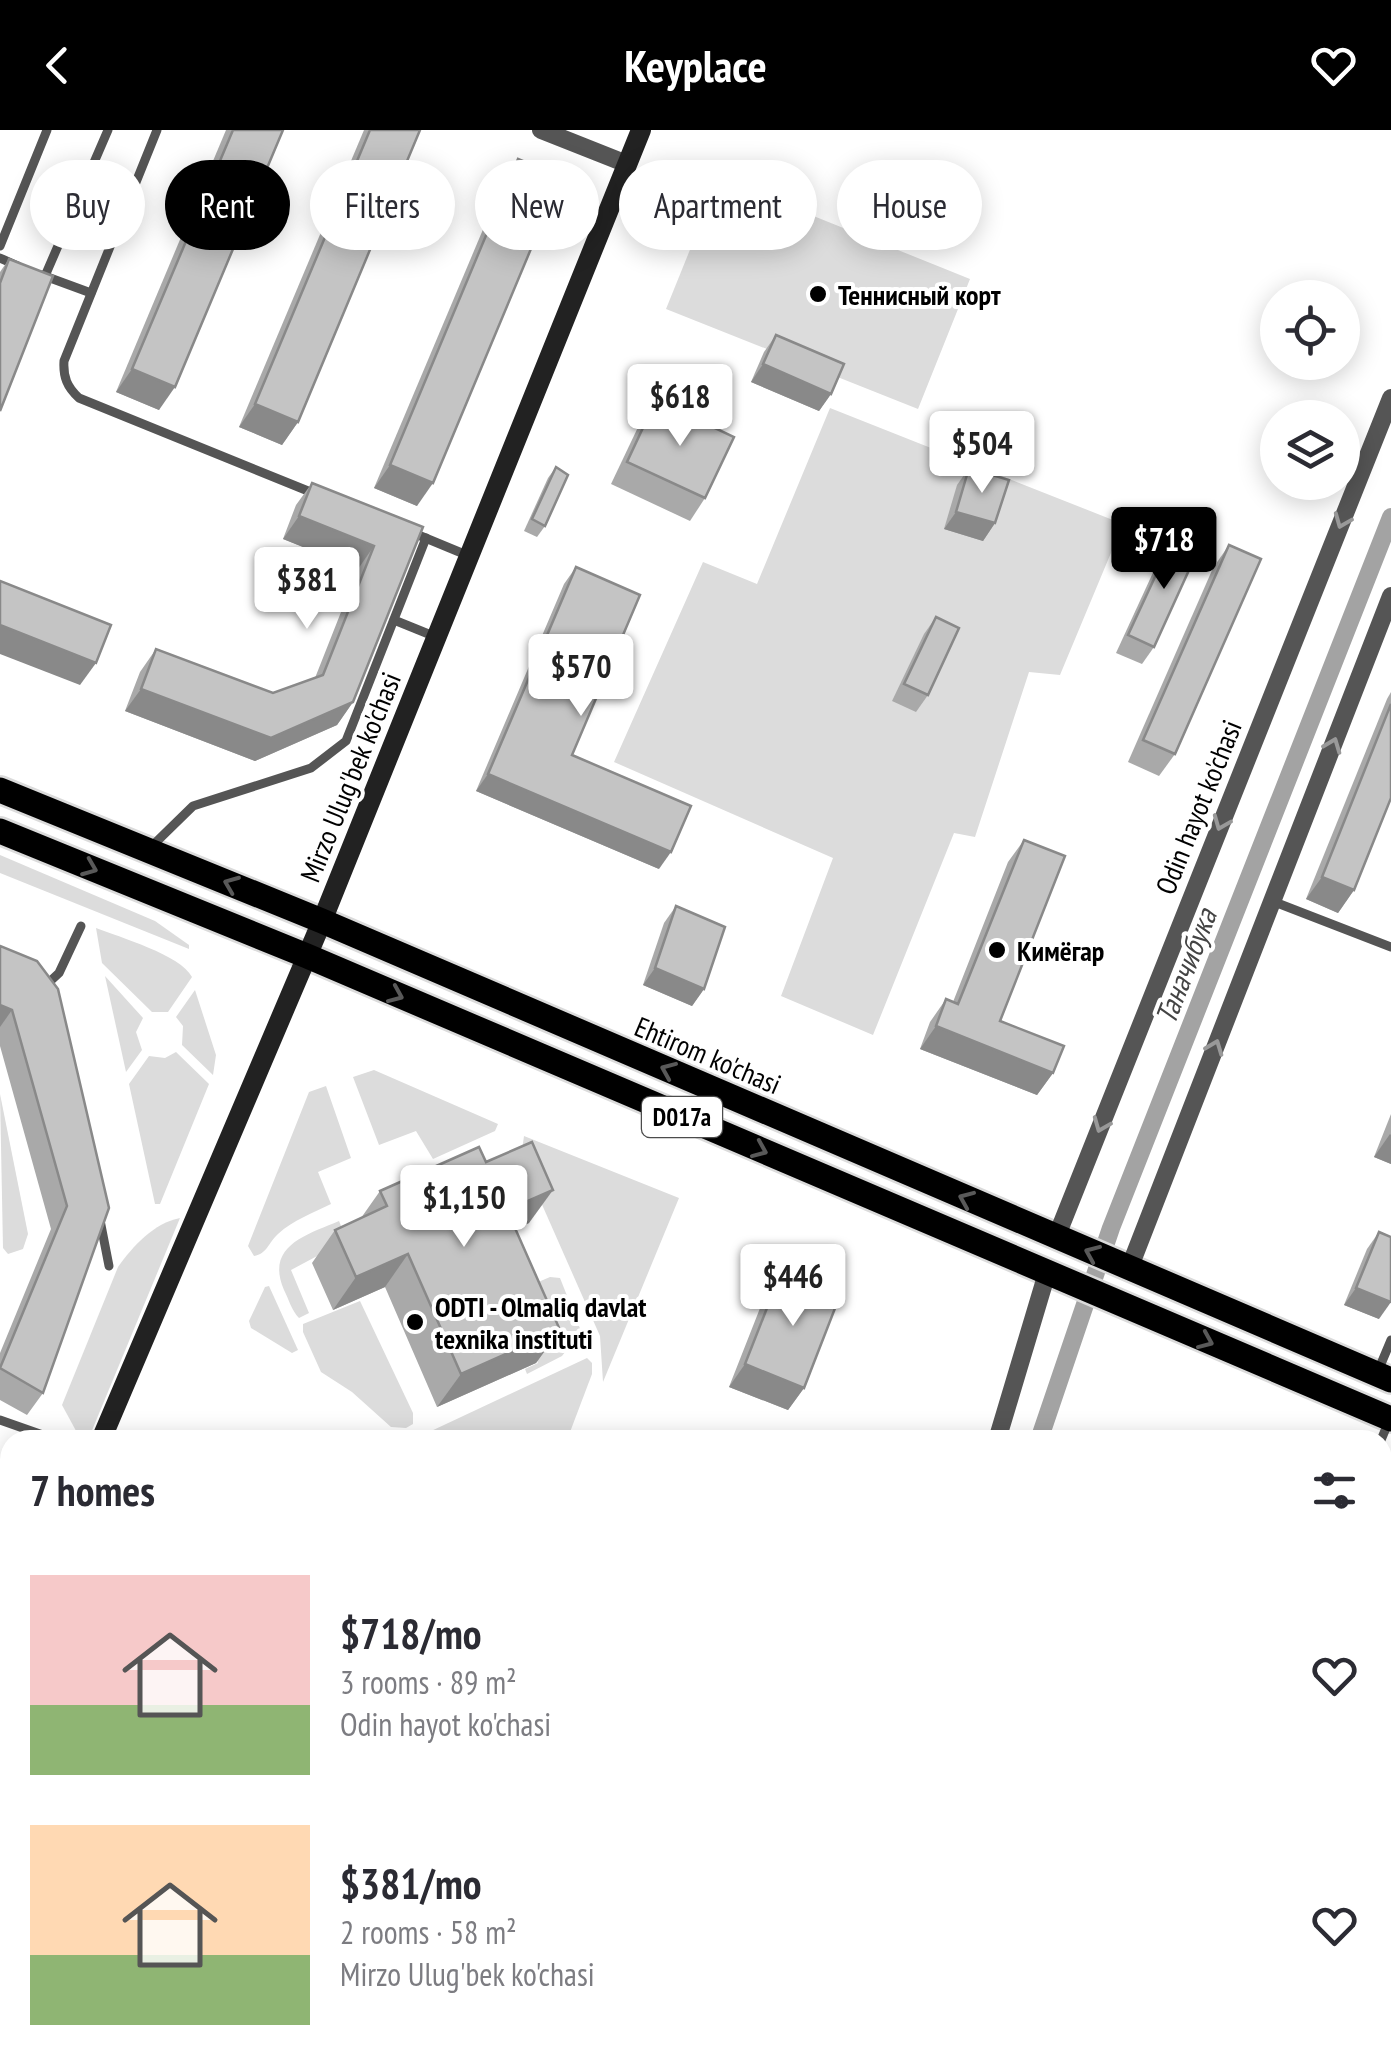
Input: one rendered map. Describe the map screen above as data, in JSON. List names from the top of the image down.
{
  "streets": {
    "main road": ["Mirzo Ulug'bek ko'chasi", "Ehtirom ko'chasi", "D017a"],
    "street": ["Odin hayot ko'chasi"]
  },
  "crossings": [
    ["Mirzo Ulug'bek ko'chasi", "Ehtirom ko'chasi"],
    ["Mirzo Ulug'bek ko'chasi", "D017a"],
    ["Odin hayot ko'chasi", "Ehtirom ko'chasi"]
  ],
  "water": ["Таначибука"],
  "places": ["Теннисный корт", "Кимёгар", "ODTI - Olmaliq davlat texnika instituti"],
  "page": {
    "header": "Keyplace",
    "chip": [
      "Buy",
      "Rent",
      "Filters",
      "New",
      "Apartment",
      "House"
    ],
    "price": [
      "$618",
      "$504",
      "$718",
      "$381",
      "$570",
      "$1,150",
      "$446"
    ],
    "heading": "7 homes",
    "list": [
      {
        "name": "$718/mo",
        "note": "3 rooms · 89 m² · Odin hayot ko'chasi"
      },
      {
        "name": "$381/mo",
        "note": "2 rooms · 58 m² · Mirzo Ulug'bek ko'chasi"
      }
    ]
  }
}
